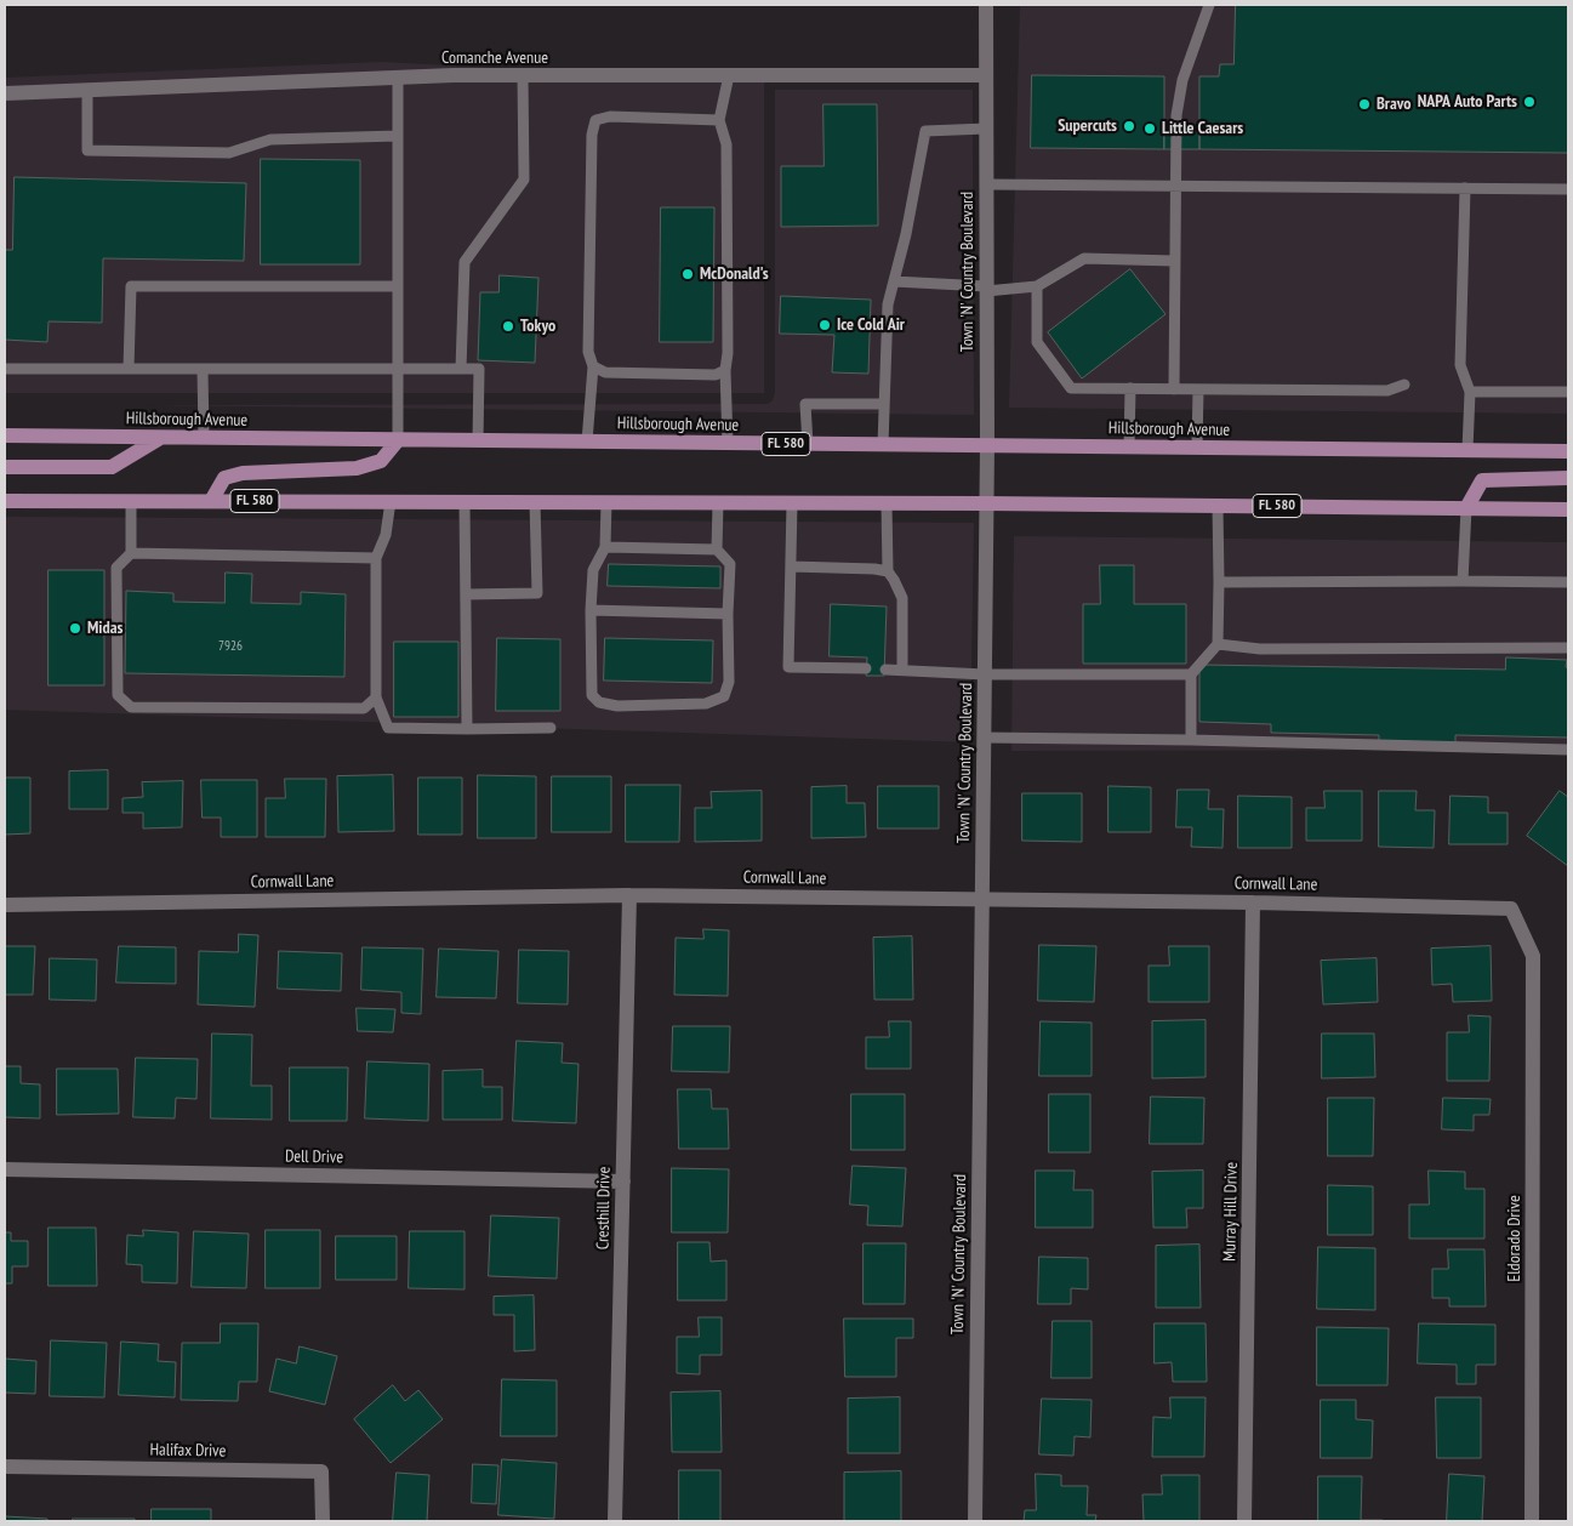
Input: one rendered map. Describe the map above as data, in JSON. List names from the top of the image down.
{
  "streets": {
    "main road": ["Hillsborough Avenue", "FL 580"],
    "street": [
      "Comanche Avenue",
      "Town 'N' Country Boulevard",
      "Cornwall Lane",
      "Dell Drive",
      "Cresthill Drive",
      "Murray Hill Drive",
      "Eldorado Drive",
      "Halifax Drive"
    ]
  },
  "crossings": [
    ["Comanche Avenue", "Town 'N' Country Boulevard"],
    ["Town 'N' Country Boulevard", "Hillsborough Avenue"],
    ["Town 'N' Country Boulevard", "FL 580"],
    ["Town 'N' Country Boulevard", "Cornwall Lane"],
    ["Cornwall Lane", "Cresthill Drive"],
    ["Cornwall Lane", "Murray Hill Drive"],
    ["Cornwall Lane", "Eldorado Drive"],
    ["Dell Drive", "Cresthill Drive"]
  ],
  "places": [
    "NAPA Auto Parts",
    "Bravo",
    "Supercuts",
    "Little Caesars",
    "McDonald's",
    "Ice Cold Air",
    "Tokyo",
    "Midas"
  ],
  "house_numbers": ["7926"]
}
